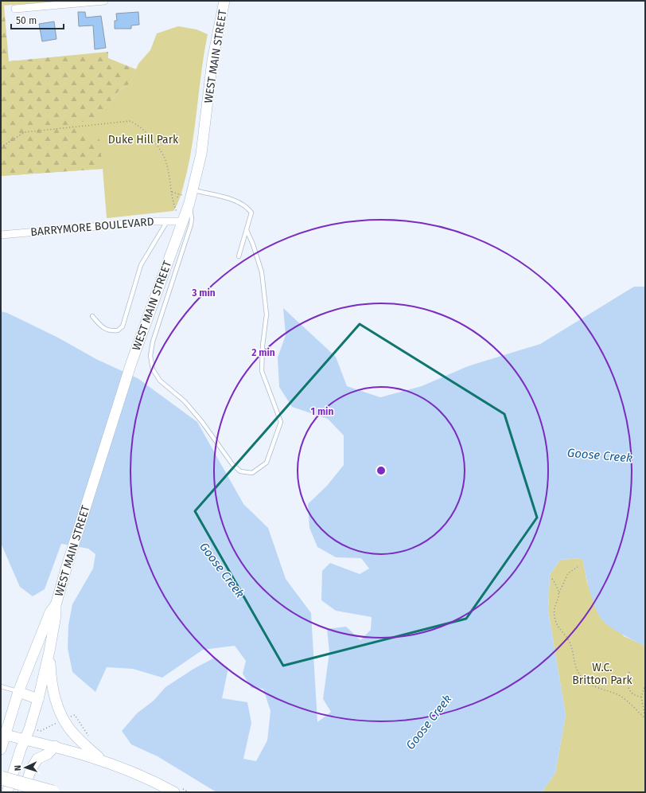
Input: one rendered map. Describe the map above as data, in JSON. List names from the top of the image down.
{
  "streets": {
    "main road": ["WEST MAIN STREET"],
    "street": ["BARRYMORE BOULEVARD"]
  },
  "crossings": [
    ["WEST MAIN STREET", "BARRYMORE BOULEVARD"]
  ],
  "water": ["Goose Creek"],
  "parks": ["Duke Hill Park", "W.C. Britton Park"],
  "scale_bar": "50 m",
  "north": "left",
  "rings": ["3 min", "2 min", "1 min"]
}
